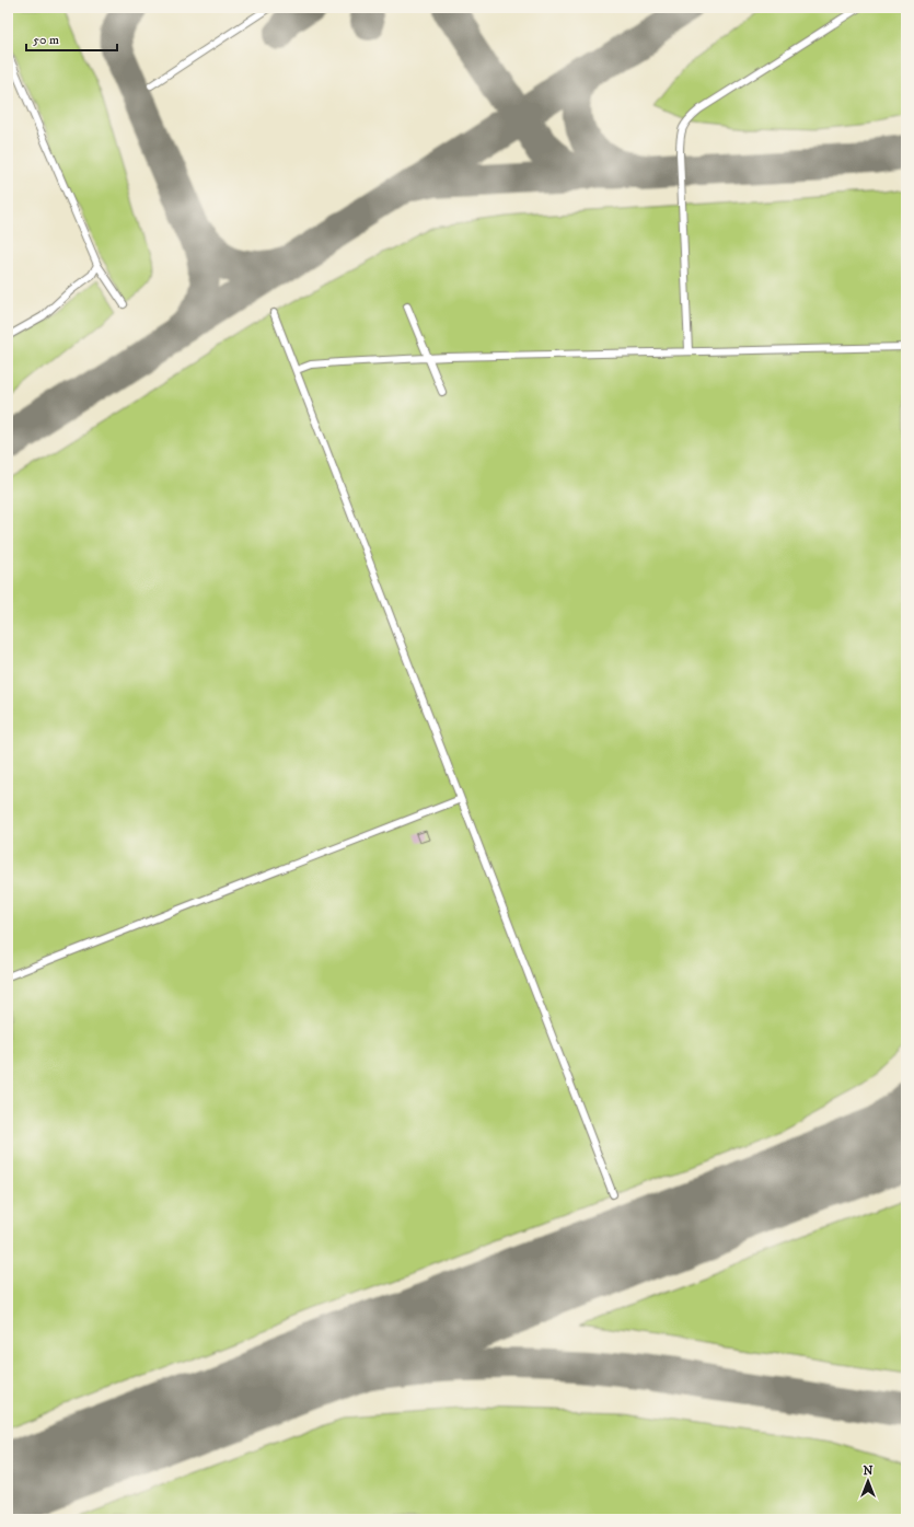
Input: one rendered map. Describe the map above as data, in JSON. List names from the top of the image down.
{
  "scale_bar": "50 m",
  "north": "top"
}
